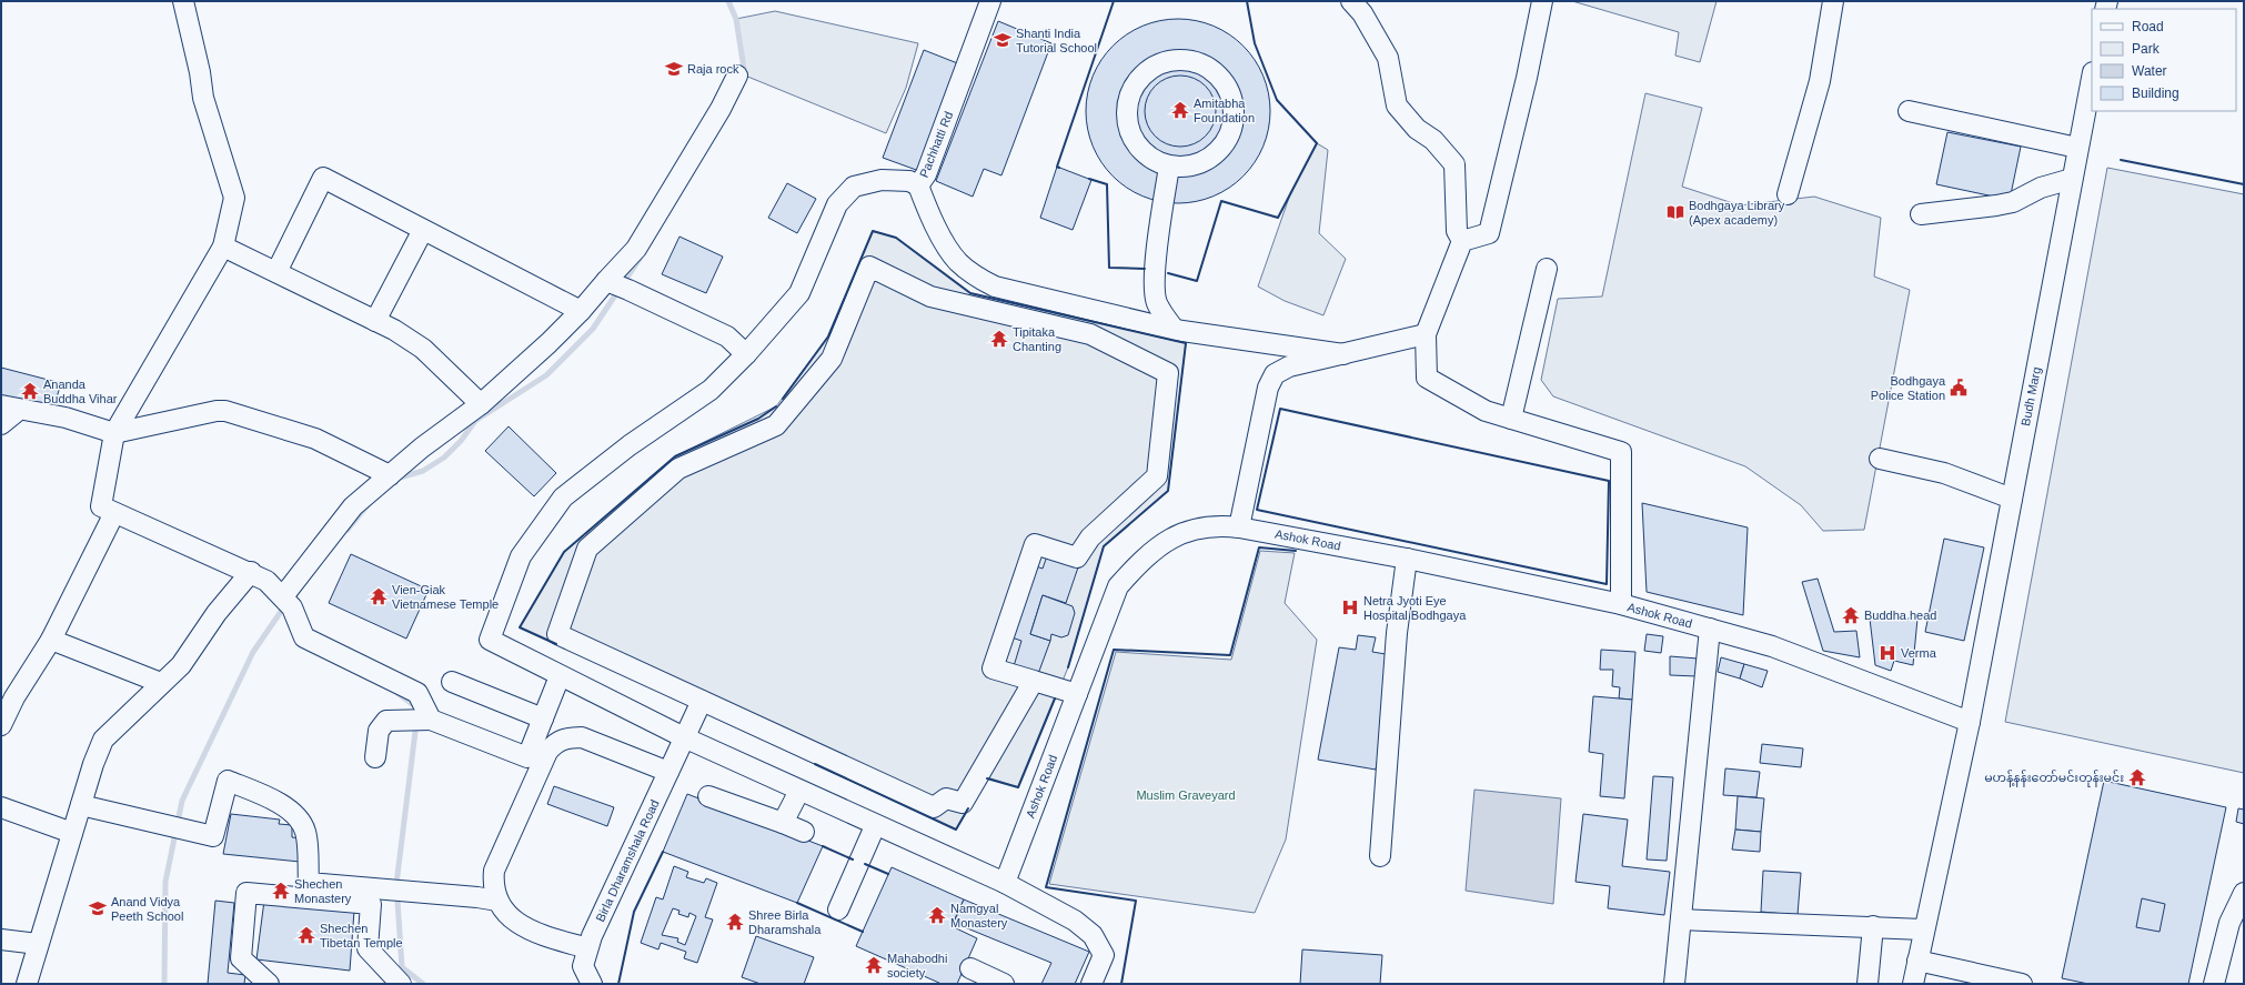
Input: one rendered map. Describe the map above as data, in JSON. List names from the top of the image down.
{
  "streets": {
    "street": [
      "Pachhatti Rd",
      "Budh Marg",
      "Ashok Road",
      "Birla Dharamshala Road"
    ]
  },
  "crossings": [
    ["Budh Marg", "Ashok Road"]
  ],
  "parks": ["Muslim Graveyard"],
  "places": {
    "school or university": ["Shanti India Tutorial School", "Raja rock", "Anand Vidya Peeth School"],
    "temple": [
      "Amitabha Foundation",
      "Tipitaka Chanting",
      "Ananda Buddha Vihar",
      "Vien-Giak Vietnamese Temple",
      "Buddha head",
      "မဟန့်နန်းတော်မင်းတုန်းမင်း",
      "Shechen Monastery",
      "Namgyal Monastery",
      "Shree Birla Dharamshala",
      "Shechen Tibetan Temple",
      "Mahabodhi society"
    ],
    "library": ["Bodhgaya Library (Apex academy)"],
    "public building": ["Bodhgaya Police Station"],
    "hospital": ["Netra Jyoti Eye Hospital Bodhgaya", "Verma"]
  },
  "legend": [
    "Road",
    "Park",
    "Water",
    "Building"
  ]
}
